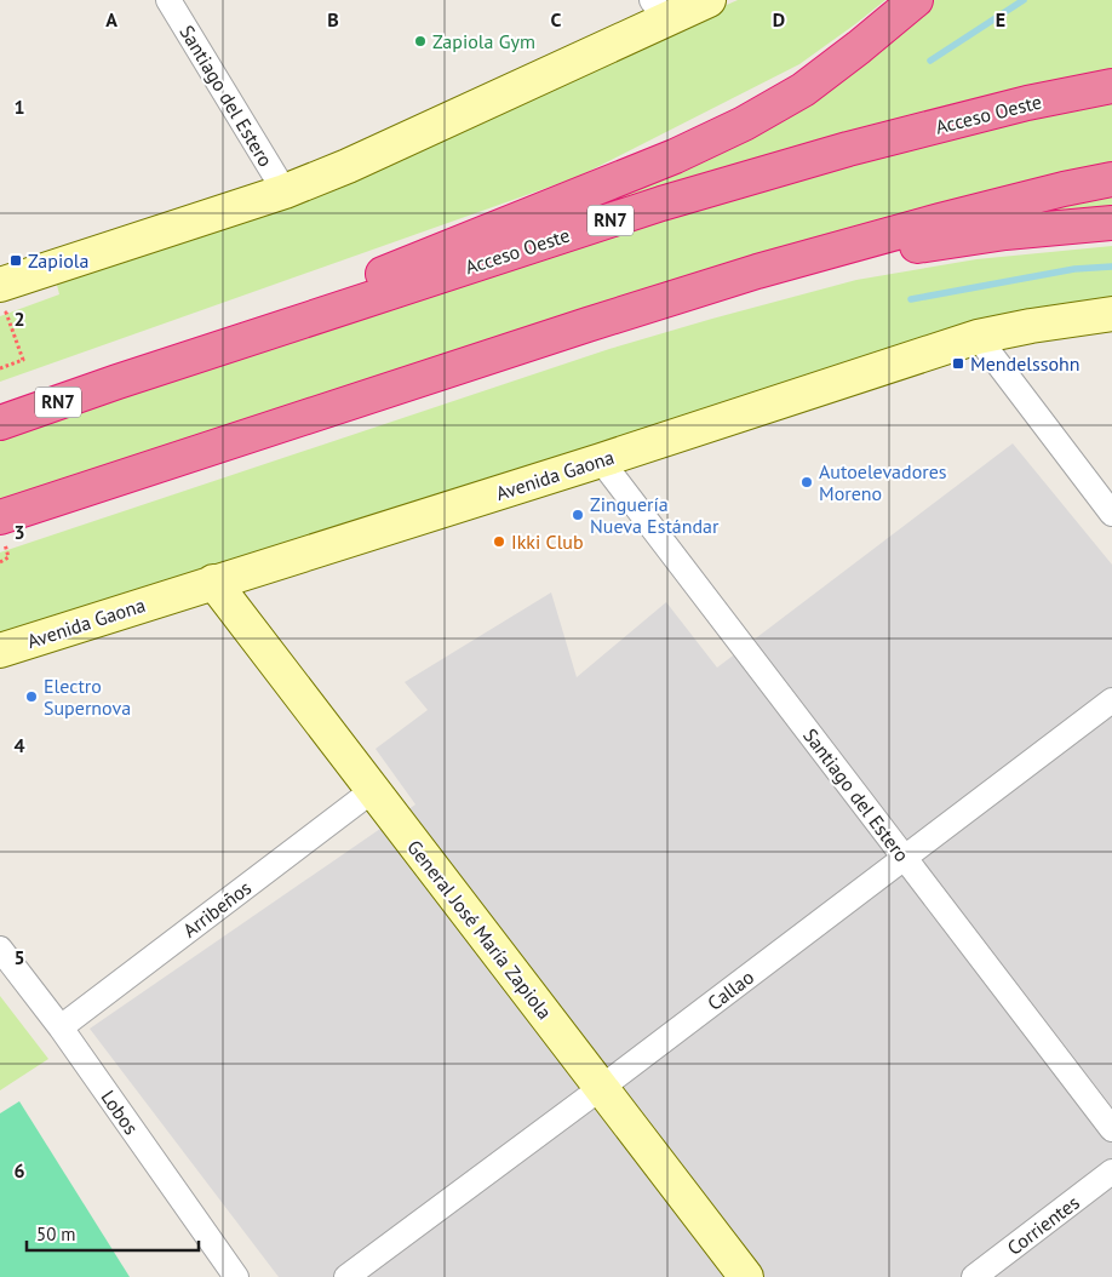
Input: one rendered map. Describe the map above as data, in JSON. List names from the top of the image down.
{
  "streets": {
    "highway": ["Acceso Oeste", "RN7"],
    "street": [
      "Santiago del Estero",
      "Avenida Gaona",
      "Arribeños",
      "General José María Zapiola",
      "Callao",
      "Lobos",
      "Corrientes"
    ]
  },
  "crossings": [
    ["Santiago del Estero", "Avenida Gaona"],
    ["Santiago del Estero", "Callao"],
    ["Avenida Gaona", "General José María Zapiola"],
    ["Arribeños", "General José María Zapiola"],
    ["Arribeños", "Lobos"],
    ["General José María Zapiola", "Callao"]
  ],
  "places": {
    "other": [
      "Zapiola Gym",
      "Autoelevadores Moreno",
      "Zinguería Nueva Estándar",
      "Ikki Club",
      "Electro Supernova"
    ],
    "transit": ["Zapiola", "Mendelssohn"]
  },
  "scale_bar": "50 m",
  "grid": {
    "columns": [
      "A",
      "B",
      "C",
      "D",
      "E"
    ],
    "rows": [
      "1",
      "2",
      "3",
      "4",
      "5",
      "6"
    ]
  }
}
